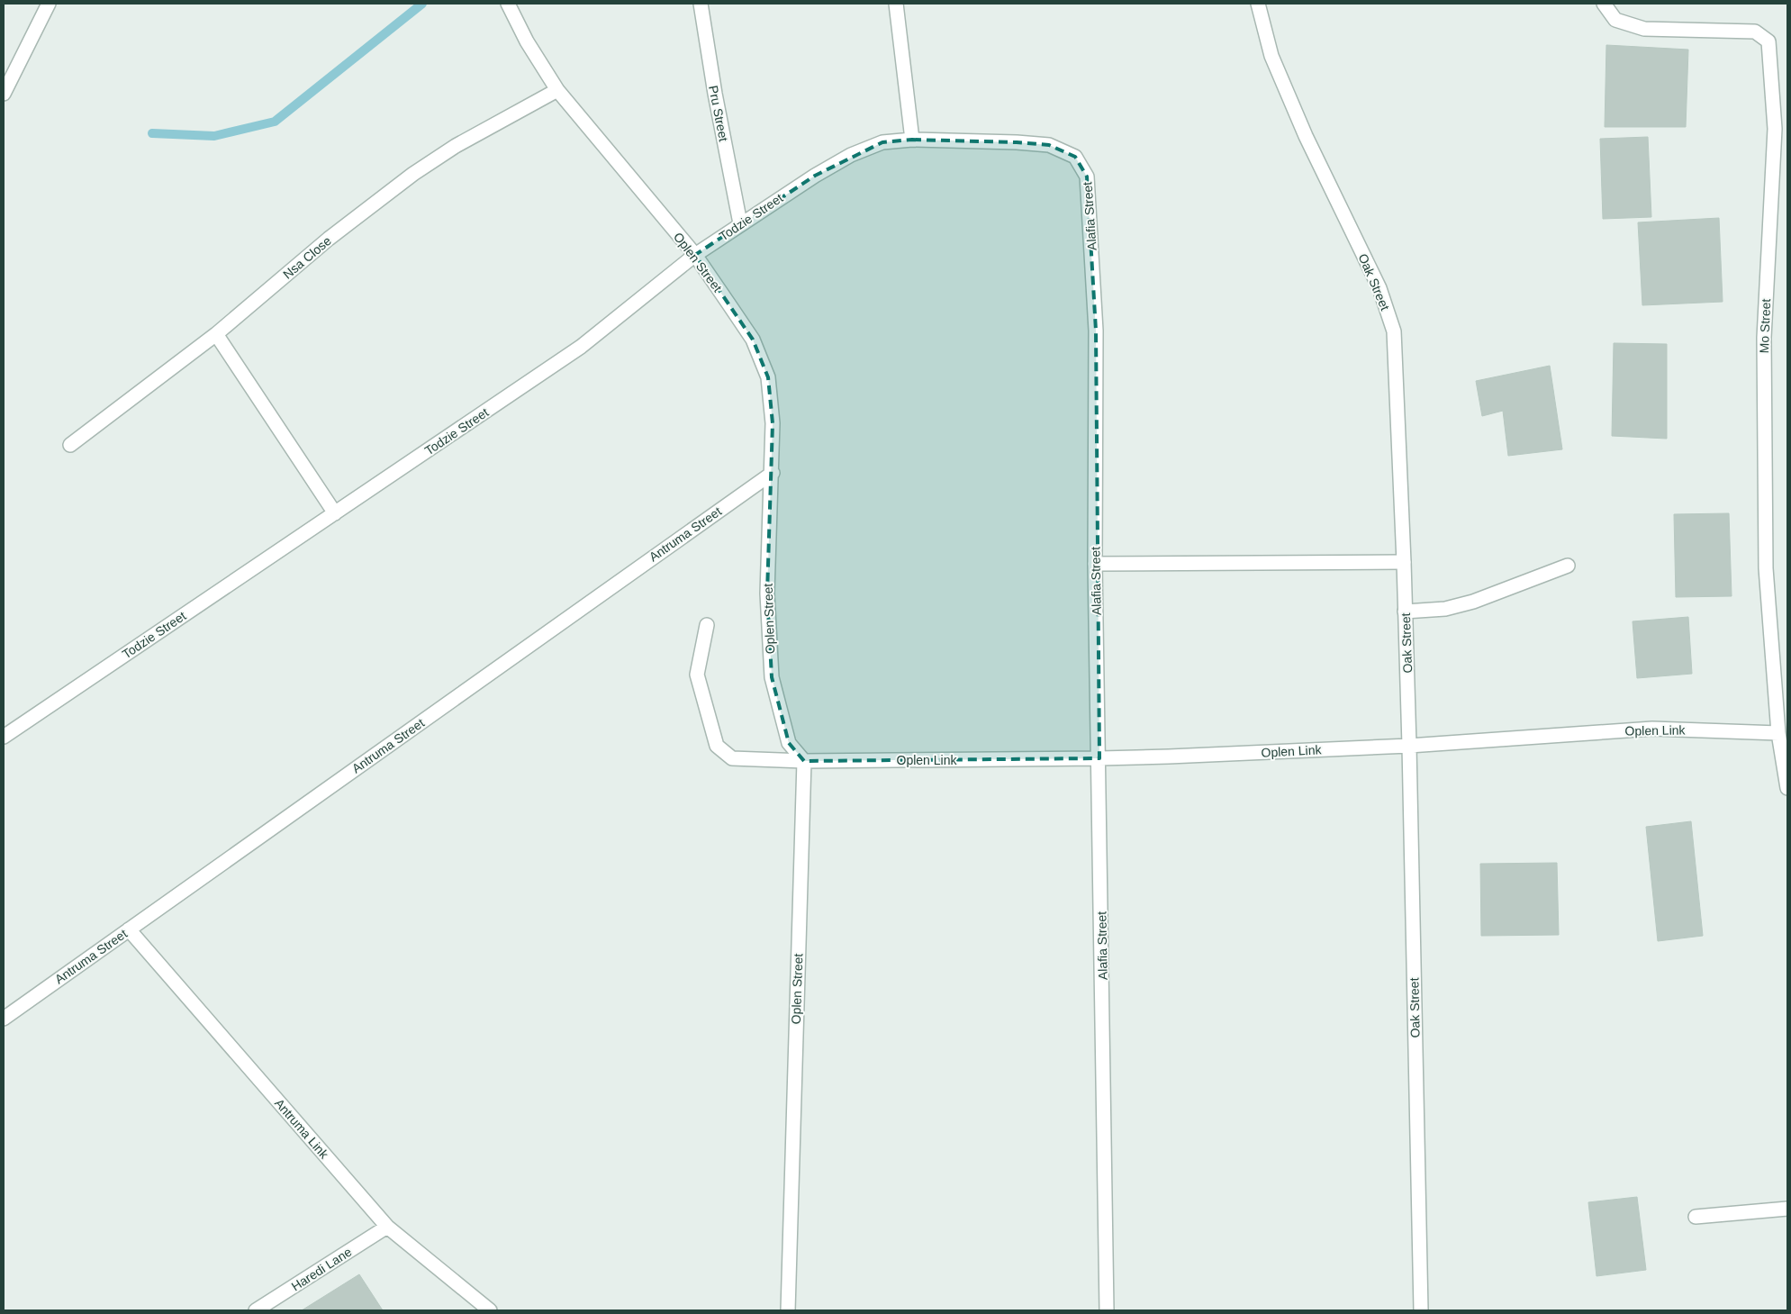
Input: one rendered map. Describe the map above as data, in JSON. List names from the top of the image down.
{
  "streets": {
    "street": [
      "Pru Street",
      "Alafia Street",
      "Todzie Street",
      "Nsa Close",
      "Oplen Street",
      "Oak Street",
      "Mo Street",
      "Antruma Street",
      "Oplen Link",
      "Antruma Link",
      "Haredi Lane"
    ]
  },
  "crossings": [
    ["Pru Street", "Todzie Street"],
    ["Alafia Street", "Todzie Street"],
    ["Alafia Street", "Oplen Link"],
    ["Todzie Street", "Oplen Street"],
    ["Nsa Close", "Oplen Street"],
    ["Oplen Street", "Antruma Street"],
    ["Oplen Street", "Oplen Link"],
    ["Oak Street", "Oplen Link"],
    ["Mo Street", "Oplen Link"],
    ["Antruma Street", "Antruma Link"],
    ["Antruma Link", "Haredi Lane"]
  ]
}
